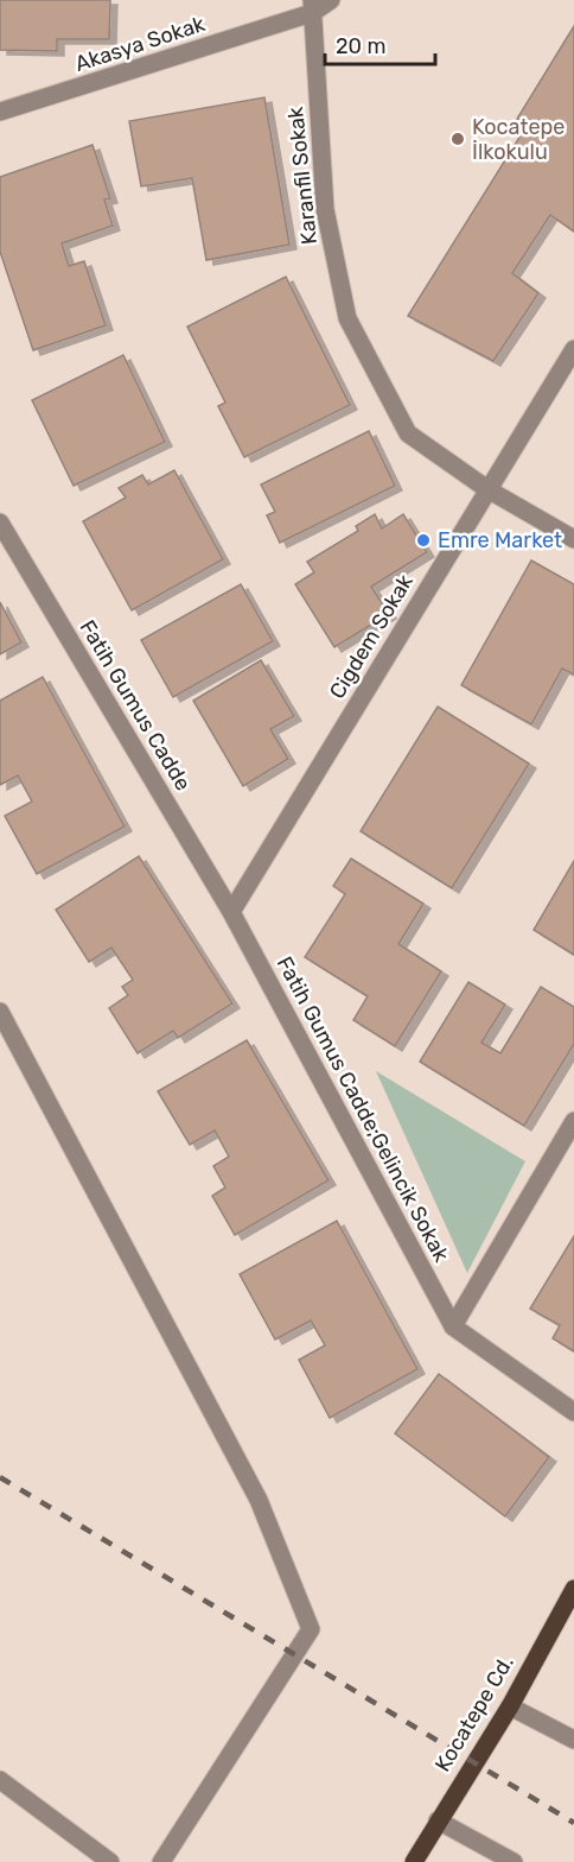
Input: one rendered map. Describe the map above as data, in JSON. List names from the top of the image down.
{
  "streets": {
    "main road": ["Kocatepe Cd."],
    "street": [
      "Akasya Sokak",
      "Karanfil Sokak",
      "Cigdem Sokak",
      "Fatih Gumus Cadde",
      "Fatih Gumus Cadde;Gelincik Sokak"
    ]
  },
  "crossings": [
    ["Akasya Sokak", "Karanfil Sokak"],
    ["Karanfil Sokak", "Cigdem Sokak"],
    ["Cigdem Sokak", "Fatih Gumus Cadde"],
    ["Cigdem Sokak", "Fatih Gumus Cadde;Gelincik Sokak"],
    ["Fatih Gumus Cadde", "Fatih Gumus Cadde;Gelincik Sokak"]
  ],
  "places": ["Kocatepe İlkokulu", "Emre Market"],
  "scale_bar": "20 m"
}
